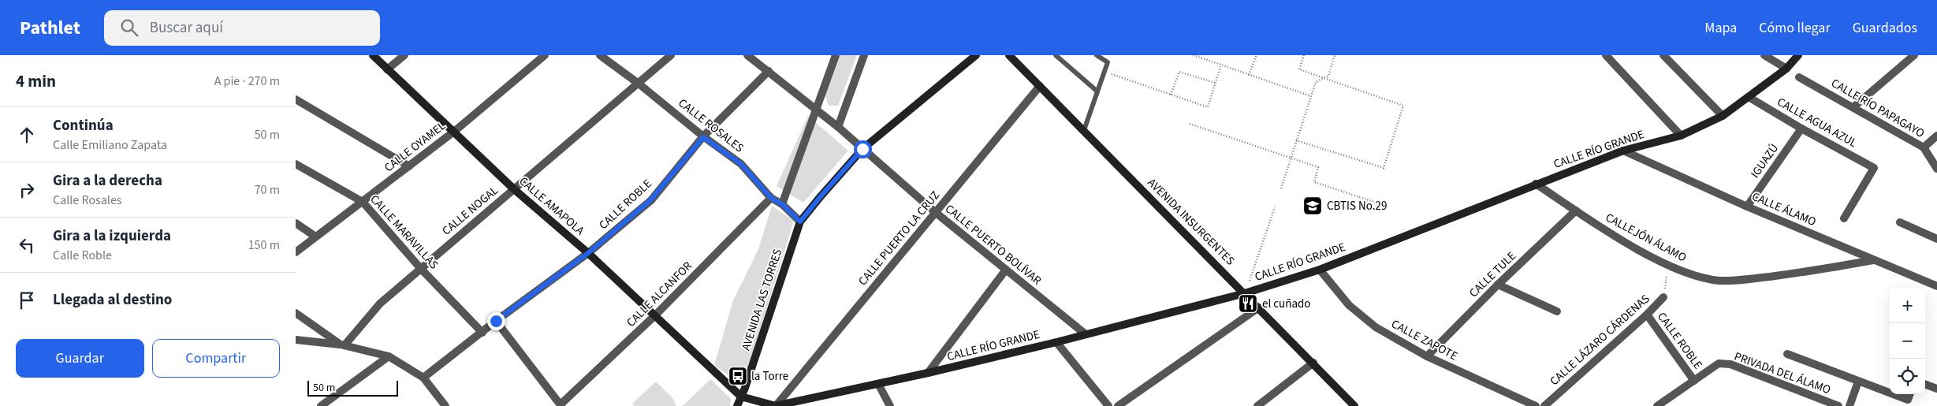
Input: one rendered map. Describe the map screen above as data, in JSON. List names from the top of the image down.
{
  "streets": {
    "street": [
      "CALLE RÍO PAPAGAYO",
      "CALLE AGUA AZUL",
      "CALLE ROSALES",
      "CALLE OYAMEL",
      "CALLE RÍO GRANDE",
      "IGUAZÚ",
      "CALLE ROBLE",
      "CALLE AMAPOLA",
      "CALLE ÁLAMO",
      "CALLE NOGAL",
      "AVENIDA INSURGENTES",
      "CALLE MARAVILLAS",
      "CALLEJÓN ÁLAMO",
      "CALLE PUERTO LA CRUZ",
      "CALLE PUERTO BOLÍVAR",
      "CALLE TULE",
      "CALLE ALCANFOR",
      "AVENIDA LAS TORRES",
      "CALLE ZAPOTE",
      "CALLE LÁZARO CÁRDENAS",
      "PRIVADA DEL ÁLAMO"
    ]
  },
  "crossings": [
    ["CALLE AGUA AZUL", "CALLE RÍO GRANDE"],
    ["CALLE AGUA AZUL", "IGUAZÚ"],
    ["CALLE ROSALES", "CALLE ROBLE"],
    ["CALLE ROSALES", "CALLE NOGAL"],
    ["CALLE ROSALES", "CALLE ALCANFOR"],
    ["CALLE ROSALES", "AVENIDA LAS TORRES"],
    ["CALLE OYAMEL", "CALLE AMAPOLA"],
    ["CALLE OYAMEL", "CALLE MARAVILLAS"],
    ["CALLE RÍO GRANDE", "CALLE AMAPOLA"],
    ["CALLE RÍO GRANDE", "CALLE ÁLAMO"],
    ["CALLE RÍO GRANDE", "AVENIDA INSURGENTES"],
    ["CALLE RÍO GRANDE", "CALLEJÓN ÁLAMO"],
    ["CALLE RÍO GRANDE", "CALLE PUERTO LA CRUZ"],
    ["CALLE RÍO GRANDE", "CALLE PUERTO BOLÍVAR"],
    ["CALLE RÍO GRANDE", "CALLE ZAPOTE"],
    ["IGUAZÚ", "CALLE ÁLAMO"],
    ["CALLE ROBLE", "CALLE AMAPOLA"],
    ["CALLE ROBLE", "CALLE MARAVILLAS"],
    ["CALLE ROBLE", "CALLE PUERTO BOLÍVAR"],
    ["CALLE ROBLE", "CALLE LÁZARO CÁRDENAS"],
    ["CALLE ROBLE", "PRIVADA DEL ÁLAMO"],
    ["CALLE AMAPOLA", "CALLE NOGAL"],
    ["CALLE AMAPOLA", "CALLE PUERTO LA CRUZ"],
    ["CALLE AMAPOLA", "CALLE ALCANFOR"],
    ["CALLE AMAPOLA", "AVENIDA LAS TORRES"],
    ["CALLE ÁLAMO", "CALLEJÓN ÁLAMO"],
    ["CALLE NOGAL", "CALLE MARAVILLAS"],
    ["AVENIDA INSURGENTES", "CALLE PUERTO LA CRUZ"],
    ["CALLEJÓN ÁLAMO", "CALLE TULE"],
    ["CALLEJÓN ÁLAMO", "CALLE LÁZARO CÁRDENAS"],
    ["CALLE PUERTO LA CRUZ", "CALLE PUERTO BOLÍVAR"],
    ["CALLE TULE", "CALLE ZAPOTE"]
  ],
  "places": {
    "school or university": ["CBTIS No.29"],
    "restaurant": ["el cuñado"],
    "bus stop": ["la Torre"]
  },
  "scale_bar": "50 m",
  "page": {
    "header": "Pathlet",
    "search": "Buscar aquí",
    "nav": ["Mapa", "Cómo llegar", "Guardados"],
    "heading": ["4 min", "A pie · 270 m"],
    "list": [
      ["Continúa", "Calle Emiliano Zapata", "50 m"],
      ["Gira a la derecha", "Calle Rosales", "70 m"],
      ["Gira a la izquierda", "Calle Roble", "150 m"],
      "Llegada al destino"
    ],
    "map_buttons": ["+", "−"],
    "buttons": ["Guardar", "Compartir"],
    "scale": "50 m"
  }
}
